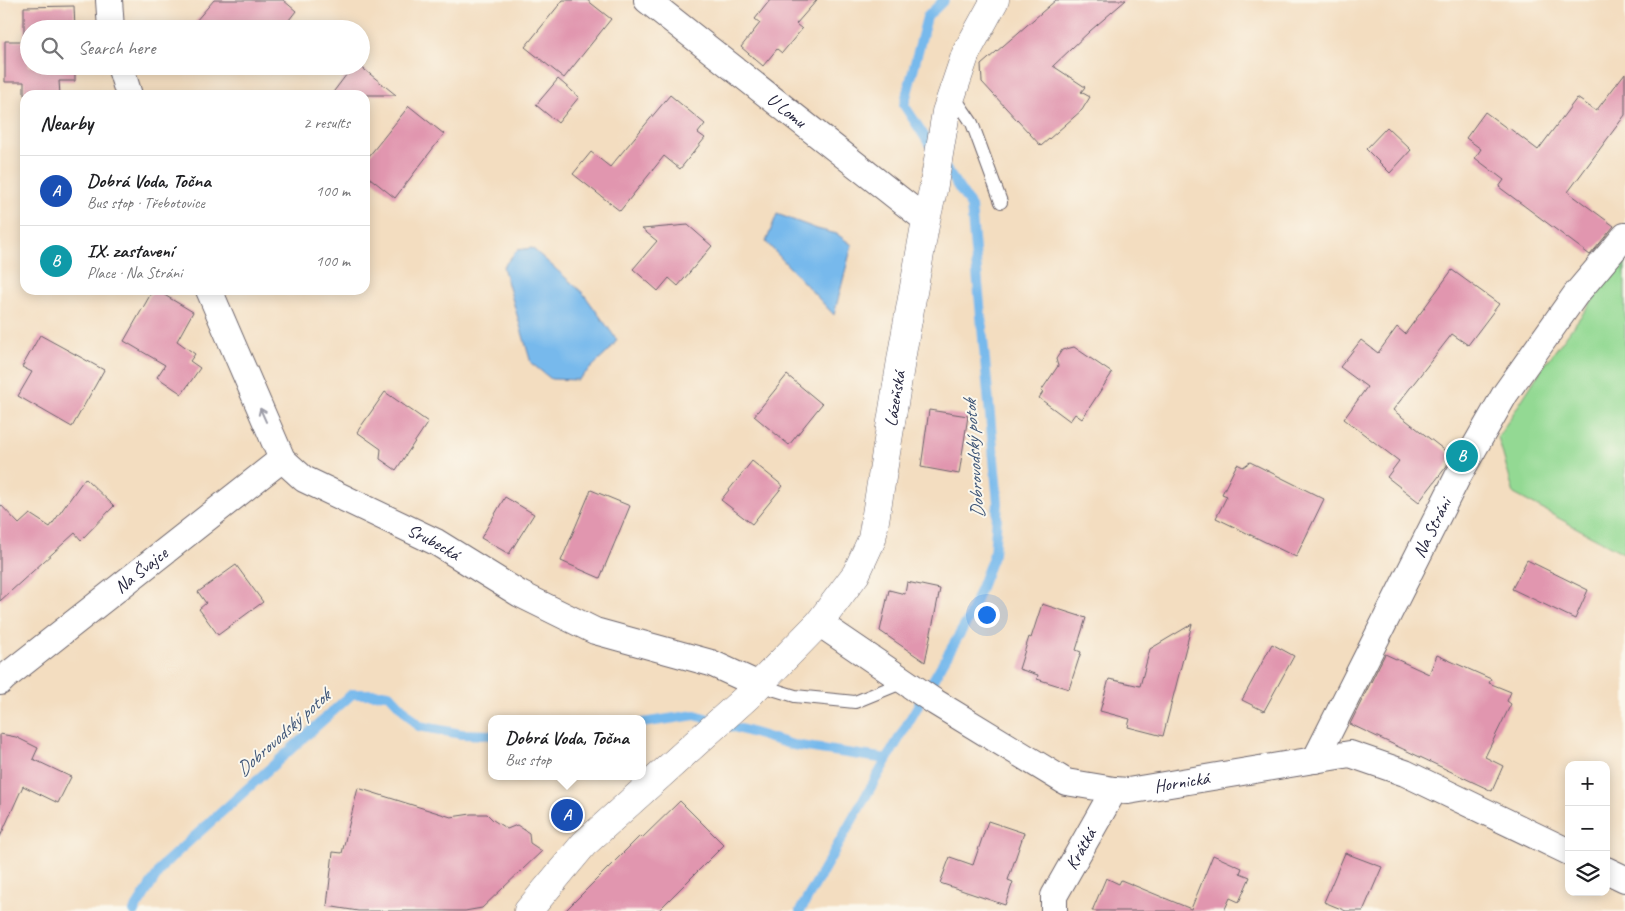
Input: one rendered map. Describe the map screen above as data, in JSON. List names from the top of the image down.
{
  "streets": {
    "street": [
      "U Lomu",
      "Lázeňská",
      "Na Stráni",
      "Srubecká",
      "Na Švajce",
      "Hornická",
      "Krátká"
    ]
  },
  "crossings": [
    ["U Lomu", "Lázeňská"],
    ["Lázeňská", "Srubecká"],
    ["Lázeňská", "Hornická"],
    ["Na Stráni", "Hornická"],
    ["Srubecká", "Na Švajce"],
    ["Hornická", "Krátká"]
  ],
  "water": ["Dobrovodský potok"],
  "page": {
    "search": "Search here",
    "heading": ["Nearby", "2 results"],
    "list": [
      {
        "mark": "A",
        "name": "Dobrá Voda, Točna",
        "note": "Bus stop · Třebotovice",
        "value": "100 m"
      },
      {
        "mark": "B",
        "name": "IX. zastavení",
        "note": "Place · Na Stráni",
        "value": "100 m"
      }
    ],
    "pins": ["B", "A"],
    "popup": ["Dobrá Voda, Točna", "Bus stop"],
    "map_buttons": ["+", "−"]
  }
}
